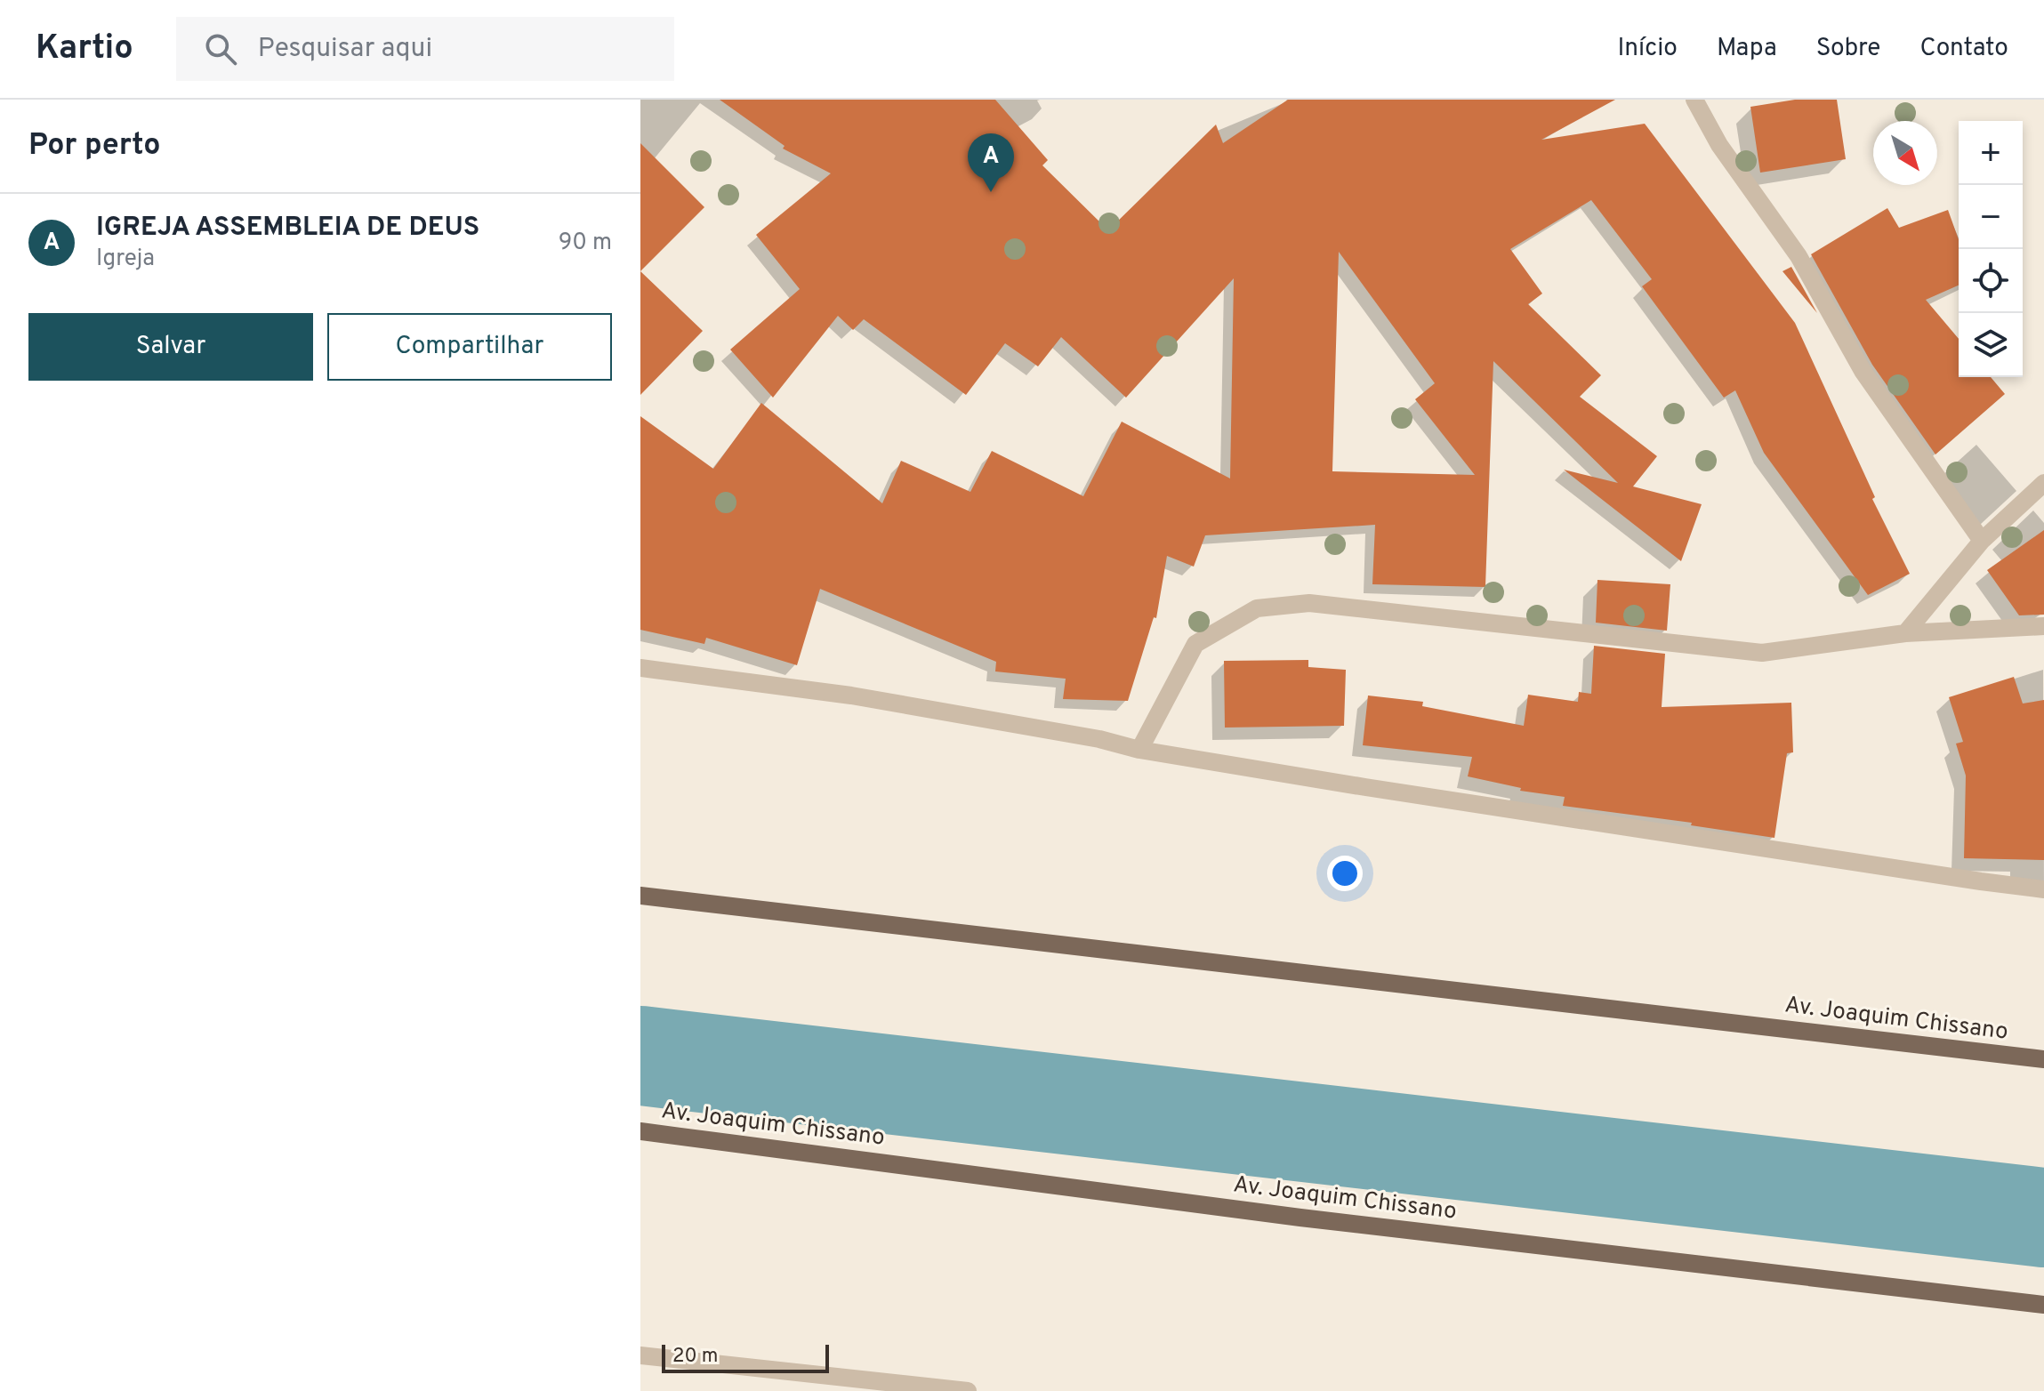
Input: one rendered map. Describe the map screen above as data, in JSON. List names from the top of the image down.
{
  "streets": {
    "main road": ["Av. Joaquim Chissano"]
  },
  "scale_bar": "20 m",
  "north": "bottom right",
  "page": {
    "header": "Kartio",
    "search": "Pesquisar aqui",
    "nav": [
      "Início",
      "Mapa",
      "Sobre",
      "Contato"
    ],
    "heading": "Por perto",
    "map_buttons": ["+", "−"],
    "pins": "A",
    "list": [
      {
        "mark": "A",
        "name": "IGREJA ASSEMBLEIA DE DEUS",
        "note": "Igreja",
        "value": "90 m"
      }
    ],
    "buttons": ["Salvar", "Compartilhar"],
    "scale": "20 m"
  }
}
